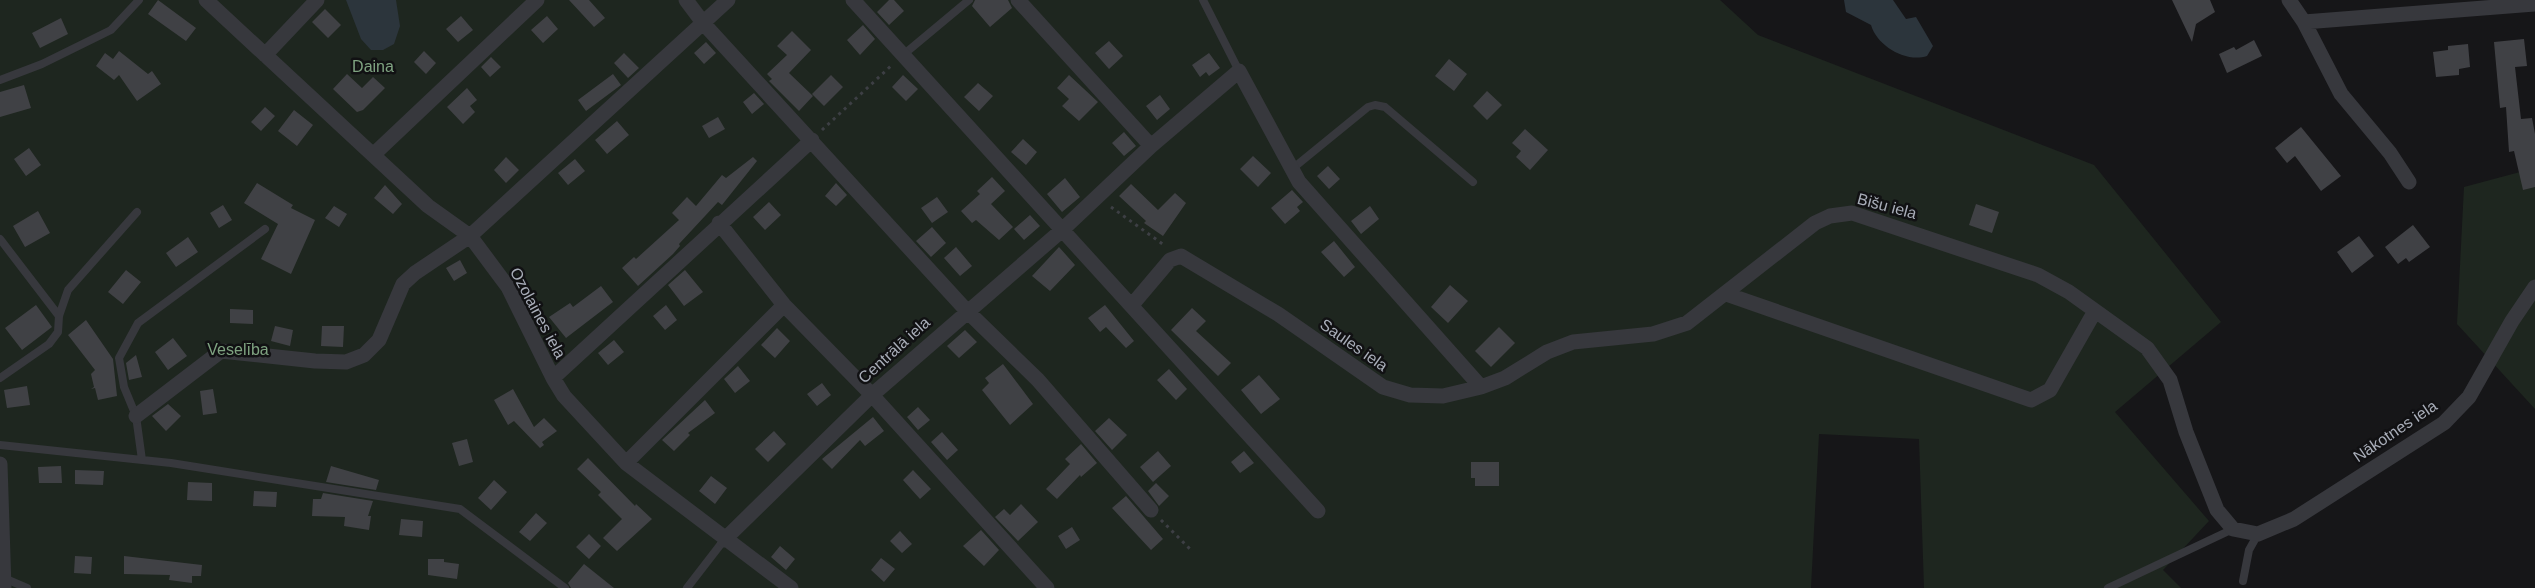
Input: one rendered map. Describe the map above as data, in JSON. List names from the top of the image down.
{
  "streets": {
    "street": [
      "Bišu iela",
      "Ozolaines iela",
      "Saules iela",
      "Centrālā iela",
      "Nākotnes iela"
    ]
  },
  "crossings": [
    ["Bišu iela", "Saules iela"],
    ["Ozolaines iela", "Centrālā iela"]
  ],
  "parks": ["Daina", "Veselība"]
}
